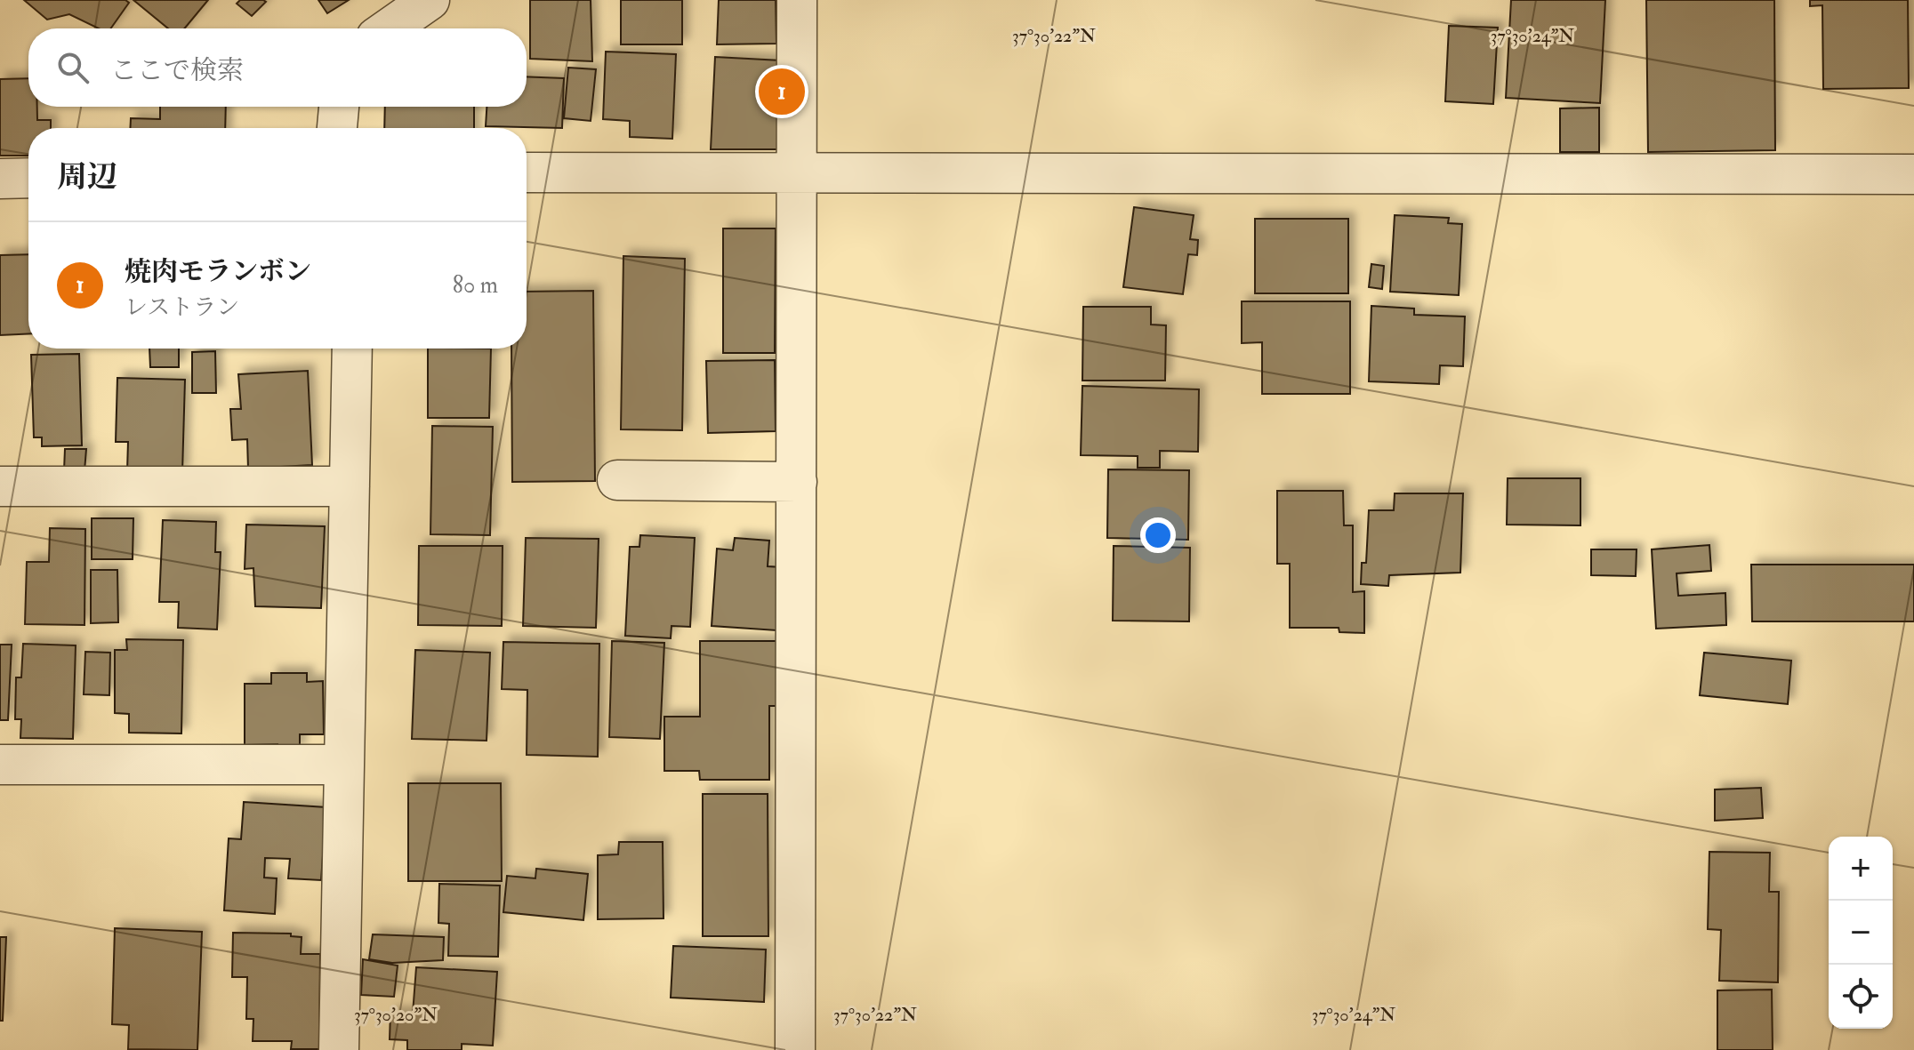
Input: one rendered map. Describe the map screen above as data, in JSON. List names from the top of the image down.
{
  "page": {
    "search": "ここで検索",
    "pins": "1",
    "heading": "周辺",
    "list": [
      {
        "mark": "1",
        "name": "焼肉モランボン",
        "note": "レストラン",
        "value": "80 m"
      }
    ],
    "map_buttons": ["+", "−"]
  },
  "coordinates": ["37°30'22\"N", "37°30'24\"N", "37°30'20\"N"]
}
